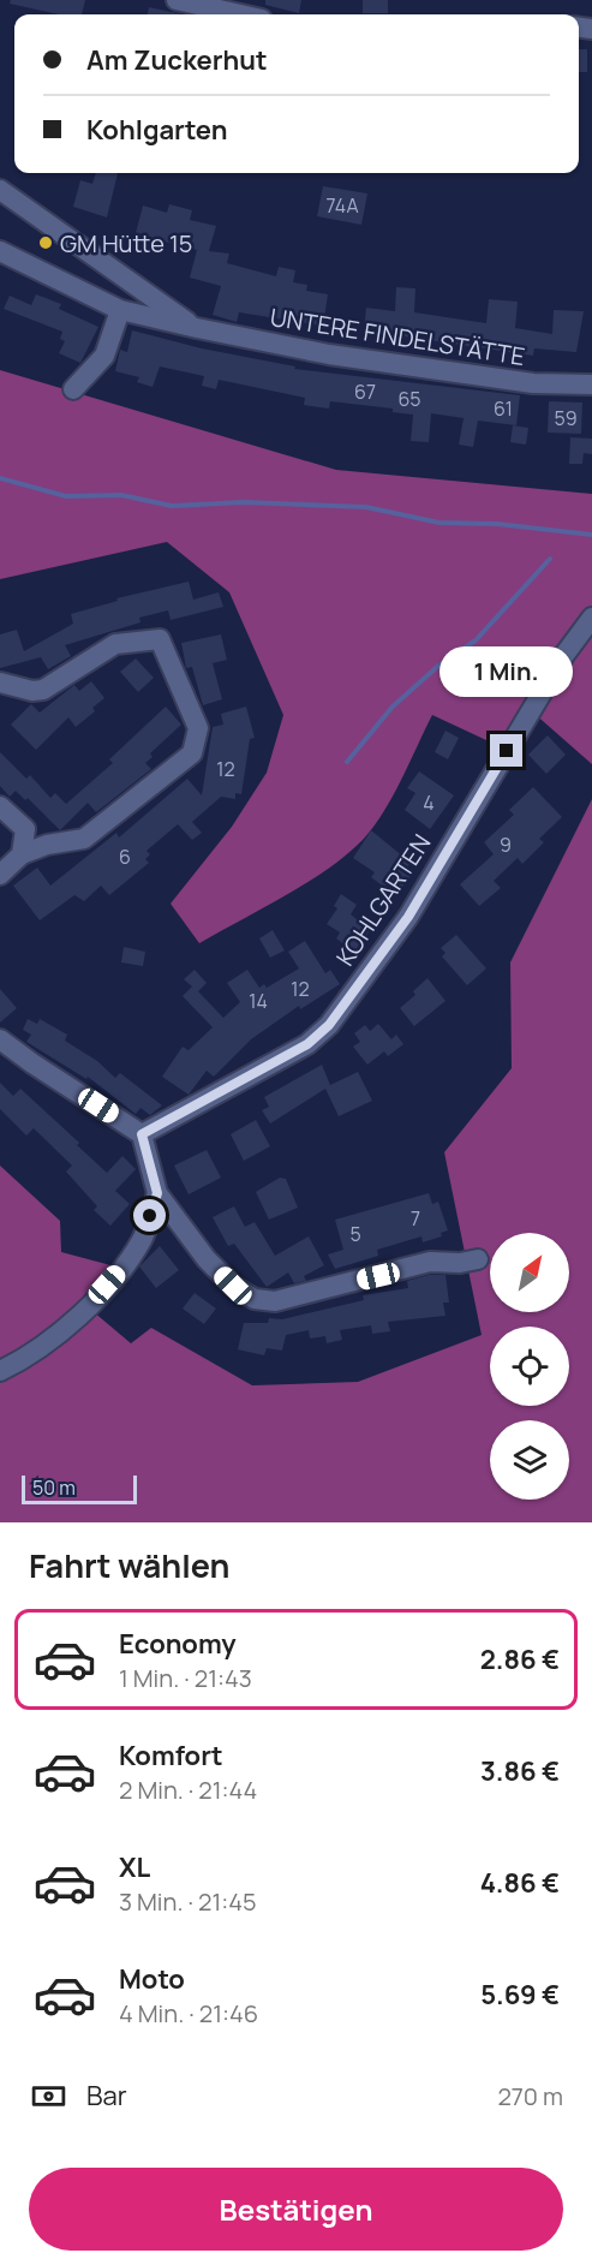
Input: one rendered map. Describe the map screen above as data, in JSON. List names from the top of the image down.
{
  "streets": {
    "street": ["UNTERE FINDELSTÄTTE", "KOHLGARTEN"]
  },
  "places": ["GM Hütte 15"],
  "house_numbers": [
    "74A",
    "67",
    "65",
    "61",
    "59",
    "12",
    "4",
    "9",
    "6",
    "12",
    "14",
    "7",
    "5"
  ],
  "scale_bar": "50 m",
  "north": "top right",
  "page": {
    "banner": ["Am Zuckerhut", "Kohlgarten"],
    "bubble": "1 Min.",
    "scale": "50 m",
    "heading": "Fahrt wählen",
    "list": [
      {
        "name": "Economy",
        "note": "1 Min. · 21:43",
        "value": "2.86 €"
      },
      {
        "name": "Komfort",
        "note": "2 Min. · 21:44",
        "value": "3.86 €"
      },
      {
        "name": "XL",
        "note": "3 Min. · 21:45",
        "value": "4.86 €"
      },
      {
        "name": "Moto",
        "note": "4 Min. · 21:46",
        "value": "5.69 €"
      }
    ],
    "pay": ["Bar", "270 m"],
    "buttons": "Bestätigen"
  }
}
